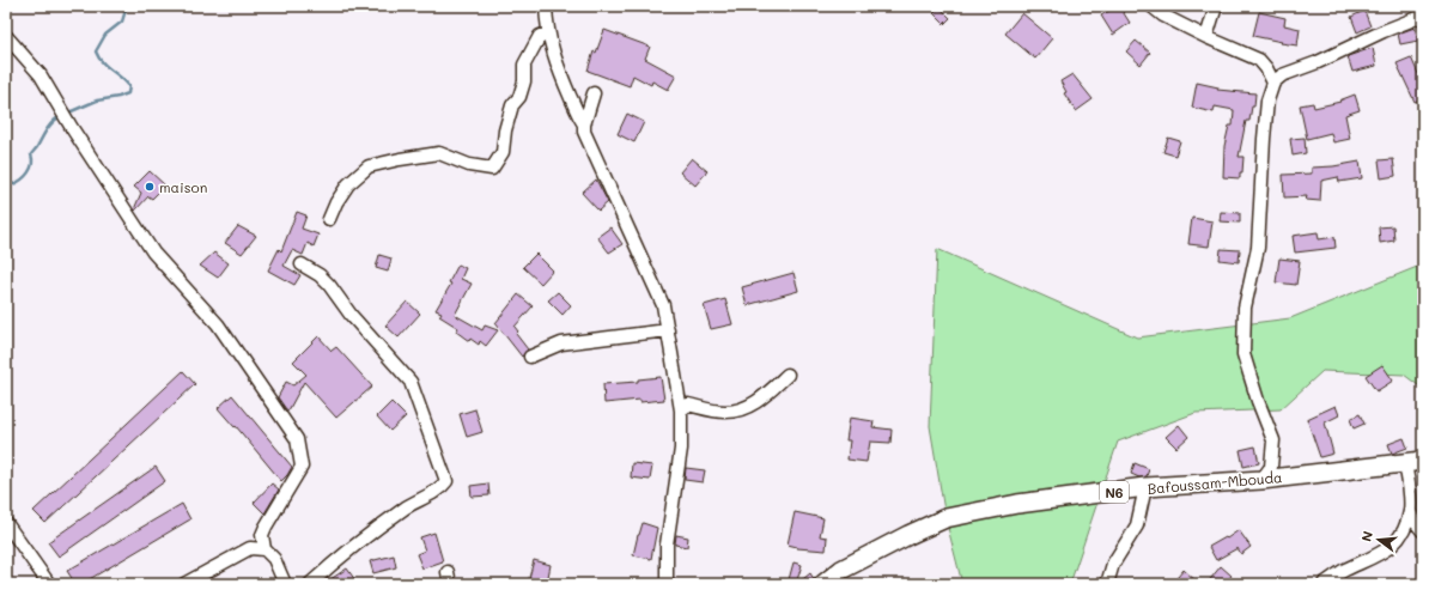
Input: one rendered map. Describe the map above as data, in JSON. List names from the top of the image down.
{
  "streets": {
    "highway": ["Bafoussam-Mbouda", "N6"]
  },
  "places": ["maison"],
  "north": "left"
}
